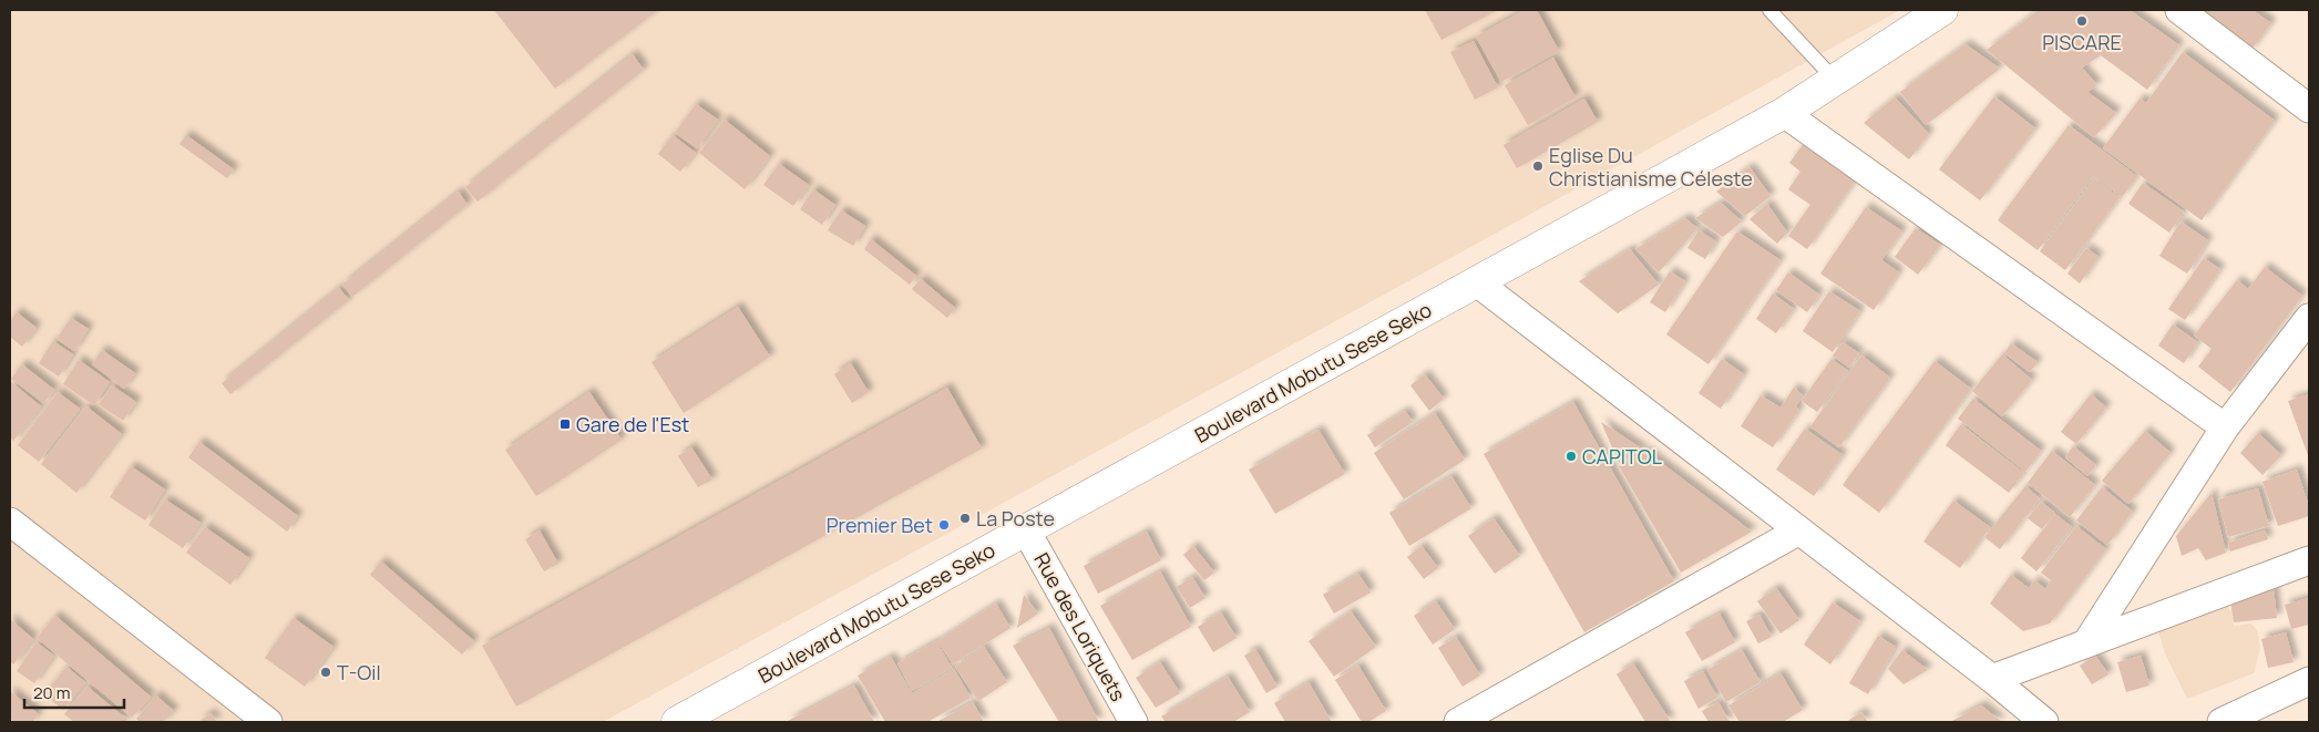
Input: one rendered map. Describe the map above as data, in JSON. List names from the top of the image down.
{
  "streets": {
    "street": ["Boulevard Mobutu Sese Seko", "Rue des Loriquets"]
  },
  "crossings": [
    ["Boulevard Mobutu Sese Seko", "Rue des Loriquets"]
  ],
  "places": {
    "other": [
      "PISCARE",
      "Eglise Du Christianisme Céleste",
      "CAPITOL",
      "La Poste",
      "Premier Bet",
      "T-Oil"
    ],
    "transit": ["Gare de l'Est"]
  },
  "scale_bar": "20 m"
}
